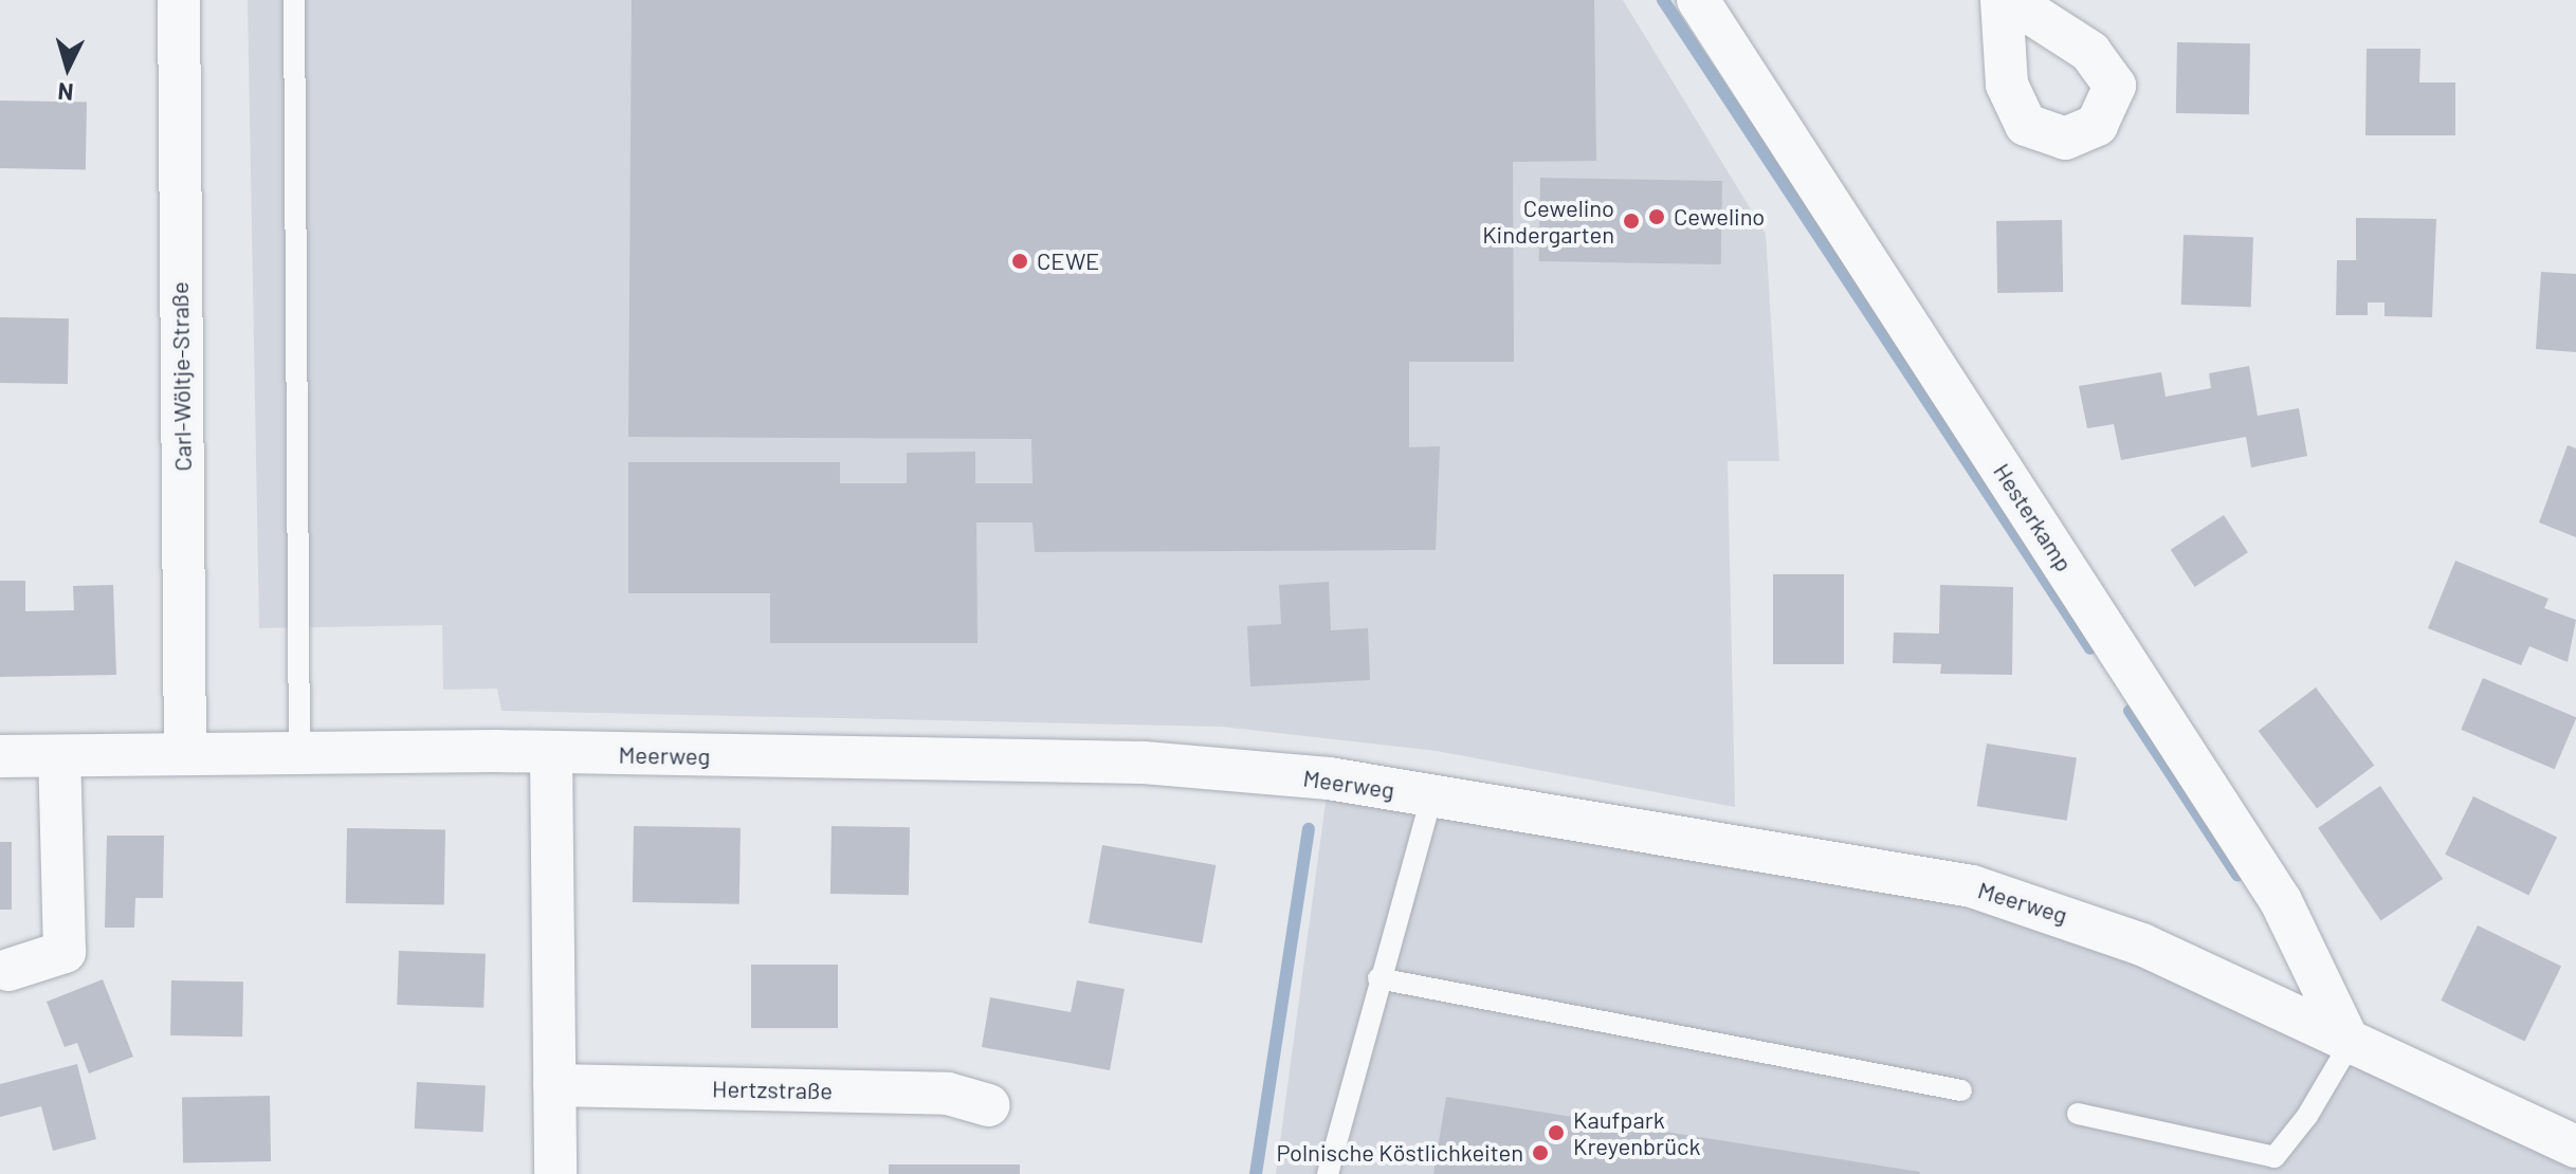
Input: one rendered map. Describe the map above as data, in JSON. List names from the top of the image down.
{
  "streets": {
    "street": [
      "Carl-Wöltje-Straße",
      "Hesterkamp",
      "Meerweg",
      "Hertzstraße"
    ]
  },
  "crossings": [
    ["Carl-Wöltje-Straße", "Meerweg"],
    ["Hesterkamp", "Meerweg"]
  ],
  "places": [
    "Cewelino",
    "Cewelino Kindergarten",
    "CEWE",
    "Kaufpark Kreyenbrück",
    "Polnische Köstlichkeiten"
  ],
  "north": "bottom"
}
